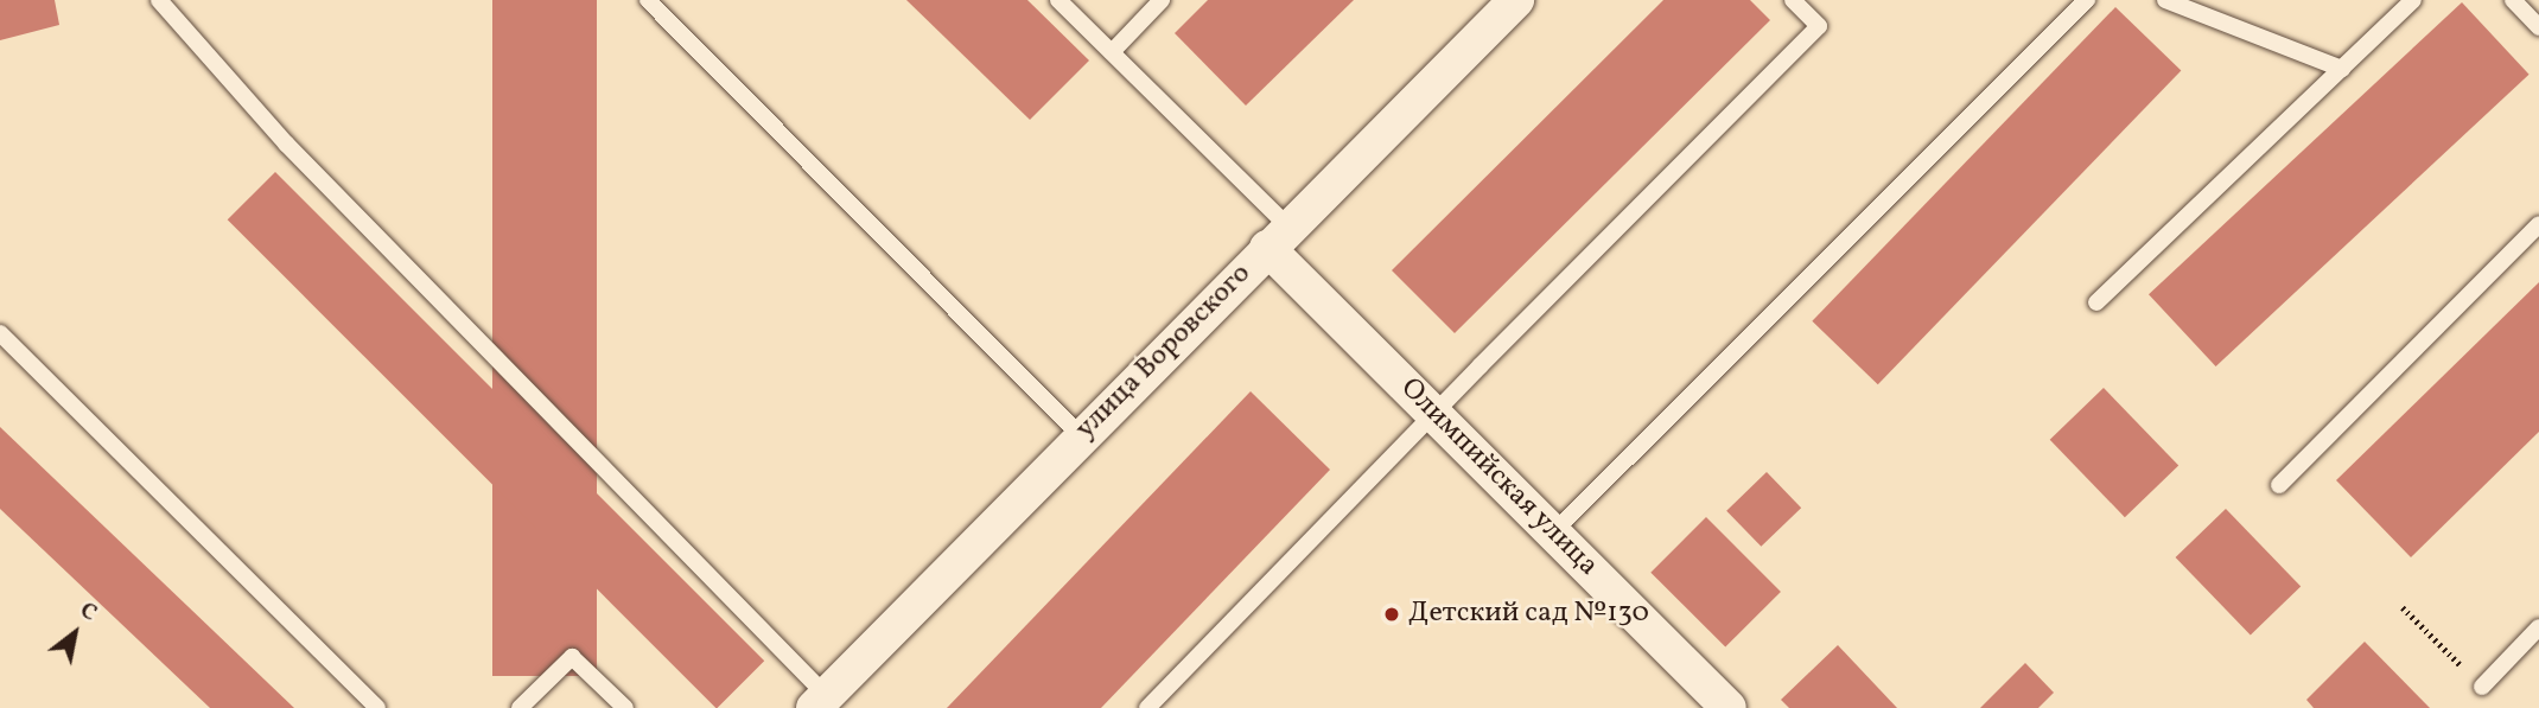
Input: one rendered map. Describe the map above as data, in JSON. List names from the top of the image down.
{
  "streets": {
    "street": ["улица Воровского", "Олимпийская улица"]
  },
  "crossings": [
    ["улица Воровского", "Олимпийская улица"]
  ],
  "places": ["Детский сад №130"],
  "north": "top right"
}
